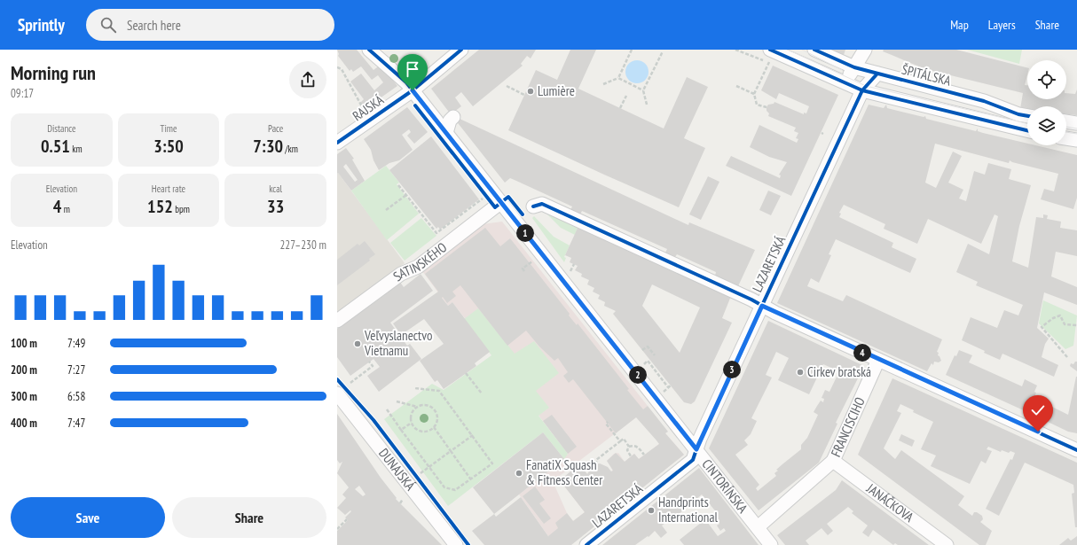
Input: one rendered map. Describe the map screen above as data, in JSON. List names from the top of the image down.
{
  "streets": {
    "street": [
      "ŠPITÁLSKA",
      "RAJSKÁ",
      "SATINSKÉHO",
      "LAZARETSKÁ",
      "FRANCISCIHO",
      "DUNAJSKÁ",
      "CINTORÍNSKA",
      "JANÁČKOVA"
    ]
  },
  "crossings": [
    ["ŠPITÁLSKA", "LAZARETSKÁ"],
    ["RAJSKÁ", "CINTORÍNSKA"],
    ["SATINSKÉHO", "CINTORÍNSKA"],
    ["LAZARETSKÁ", "CINTORÍNSKA"],
    ["FRANCISCIHO", "CINTORÍNSKA"],
    ["FRANCISCIHO", "JANÁČKOVA"]
  ],
  "places": [
    "Lumière",
    "Veľvyslanectvo Vietnamu",
    "Cirkev bratská",
    "FanatiX Squash & Fitness Center",
    "Handprints International"
  ],
  "page": {
    "header": "Sprintly",
    "search": "Search here",
    "nav": ["Map", "Layers", "Share"],
    "heading": ["Morning run", "09:17"],
    "stats": [
      ["Distance", "0.51 km"],
      ["Time", "3:50"],
      ["Pace", "7:30 /km"],
      ["Elevation", "4 m"],
      ["Heart rate", "152 bpm"],
      ["kcal", "33"]
    ],
    "pins": [
      "1",
      "4",
      "3",
      "2"
    ],
    "chart": ["Elevation", "227–230 m"],
    "list": [
      {
        "name": "100 m",
        "note": "7:49"
      },
      {
        "name": "200 m",
        "note": "7:27"
      },
      {
        "name": "300 m",
        "note": "6:58"
      },
      {
        "name": "400 m",
        "note": "7:47"
      }
    ],
    "buttons": ["Save", "Share"]
  }
}
